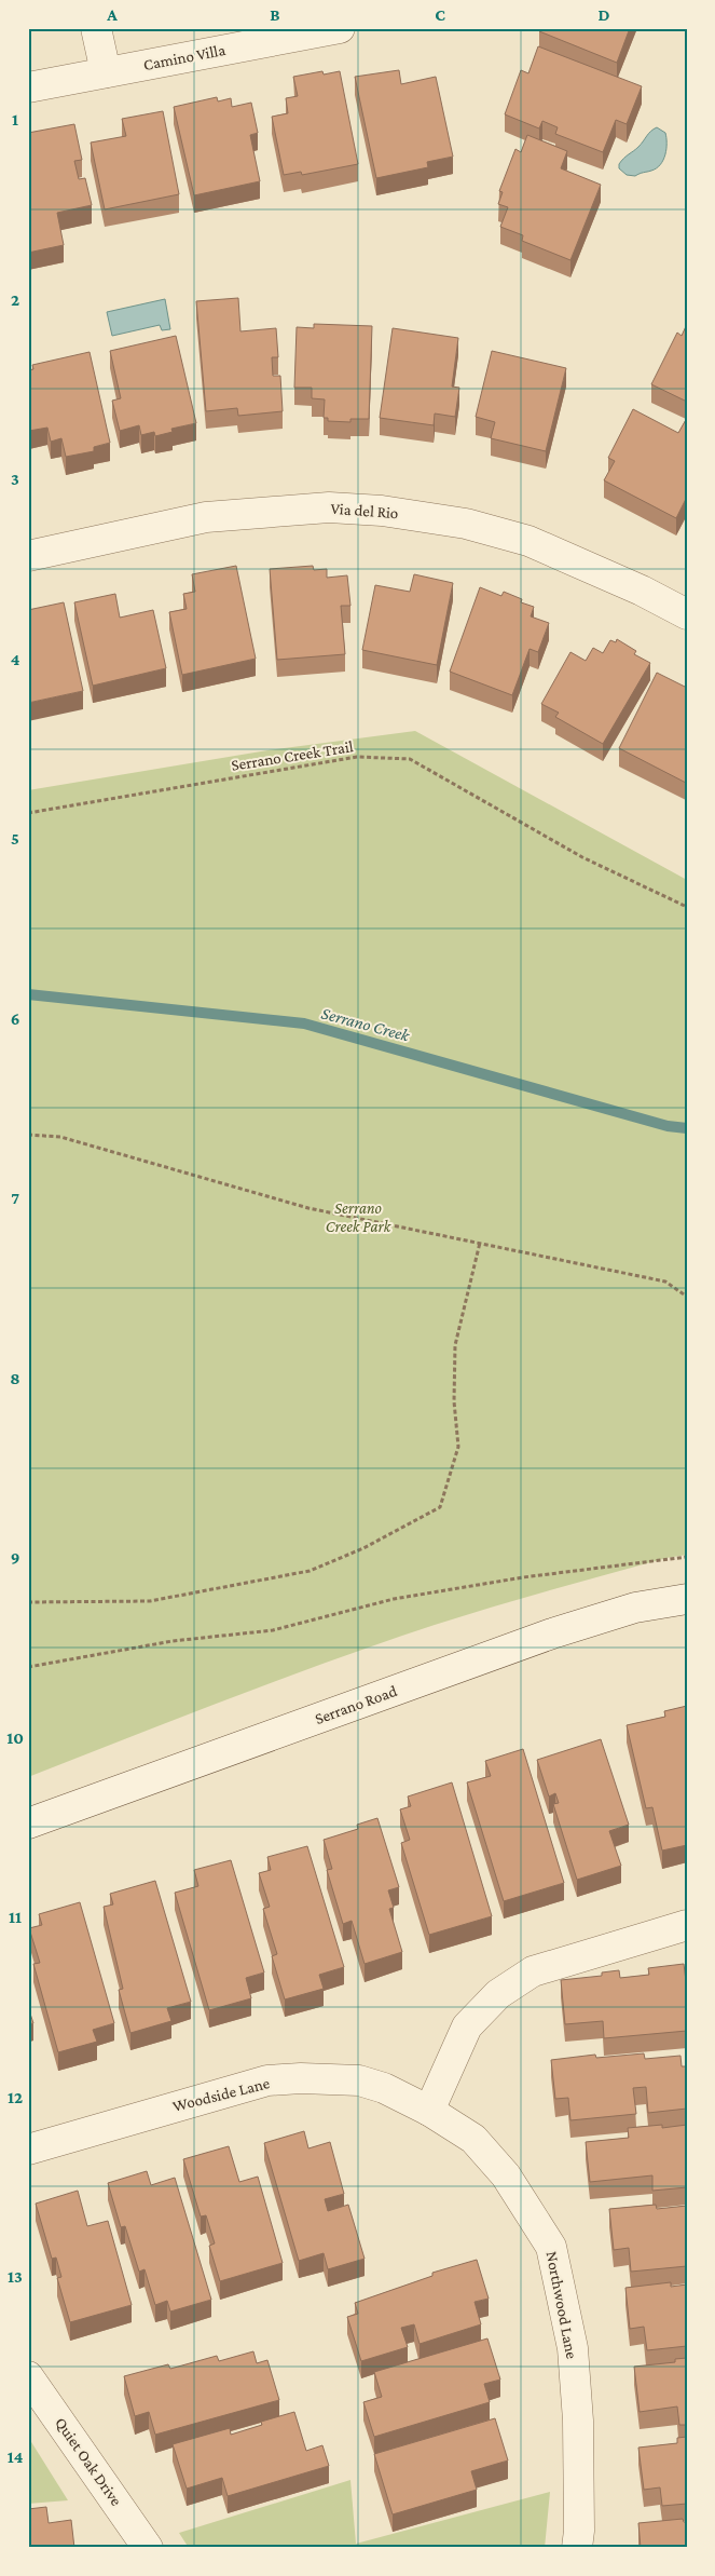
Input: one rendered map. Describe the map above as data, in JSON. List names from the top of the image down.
{
  "streets": {
    "street": [
      "Camino Villa",
      "Via del Rio",
      "Serrano Road",
      "Woodside Lane",
      "Northwood Lane",
      "Quiet Oak Drive"
    ],
    "path": ["Serrano Creek Trail"]
  },
  "crossings": [
    ["Woodside Lane", "Northwood Lane"]
  ],
  "water": ["Serrano Creek"],
  "parks": ["Serrano Creek Park"],
  "grid": {
    "columns": [
      "A",
      "B",
      "C",
      "D"
    ],
    "rows": [
      "1",
      "2",
      "3",
      "4",
      "5",
      "6",
      "7",
      "8",
      "9",
      "10",
      "11",
      "12",
      "13",
      "14"
    ]
  }
}
